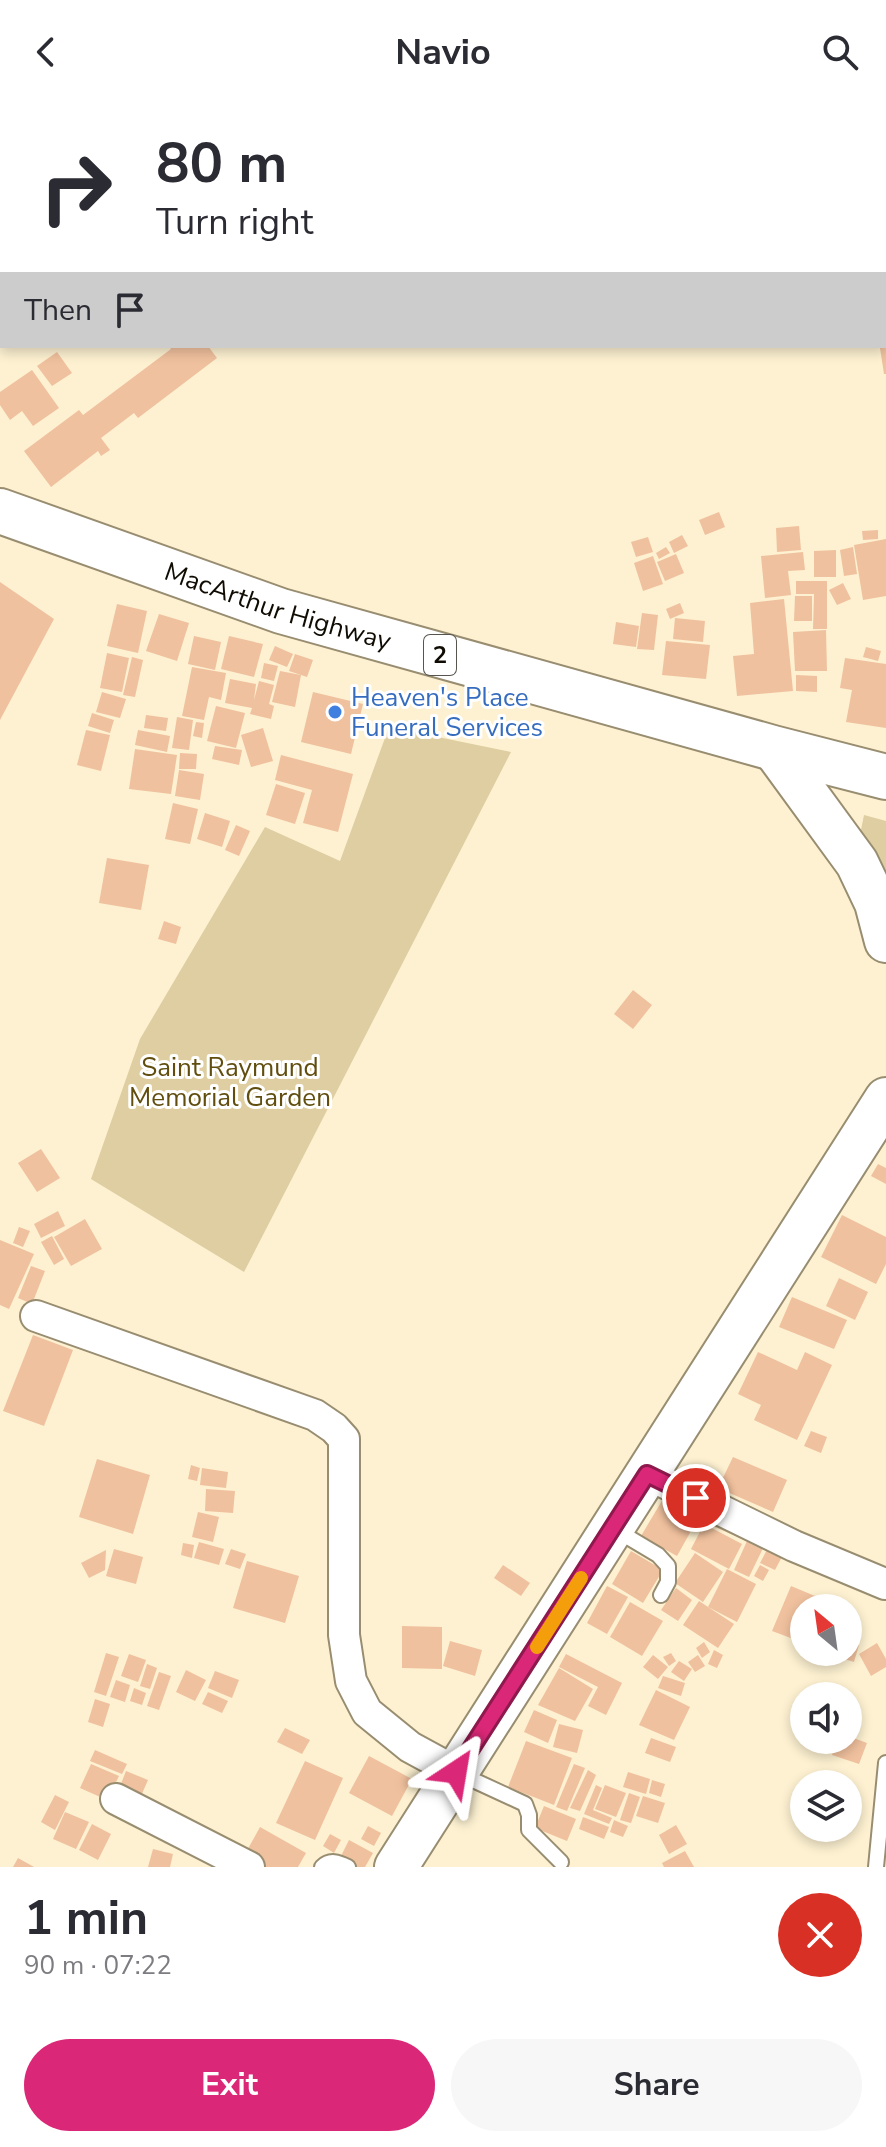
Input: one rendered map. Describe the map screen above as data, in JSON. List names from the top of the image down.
{
  "streets": {
    "highway": ["MacArthur Highway", "2"]
  },
  "parks": ["Saint Raymund Memorial Garden"],
  "places": ["Heaven's Place Funeral Services"],
  "north": "top left",
  "page": {
    "header": "Navio",
    "turn": ["80 m", "Turn right"],
    "then": "Then",
    "heading": ["1 min", "90 m · 07:22"],
    "buttons": ["Exit", "Share"]
  }
}
